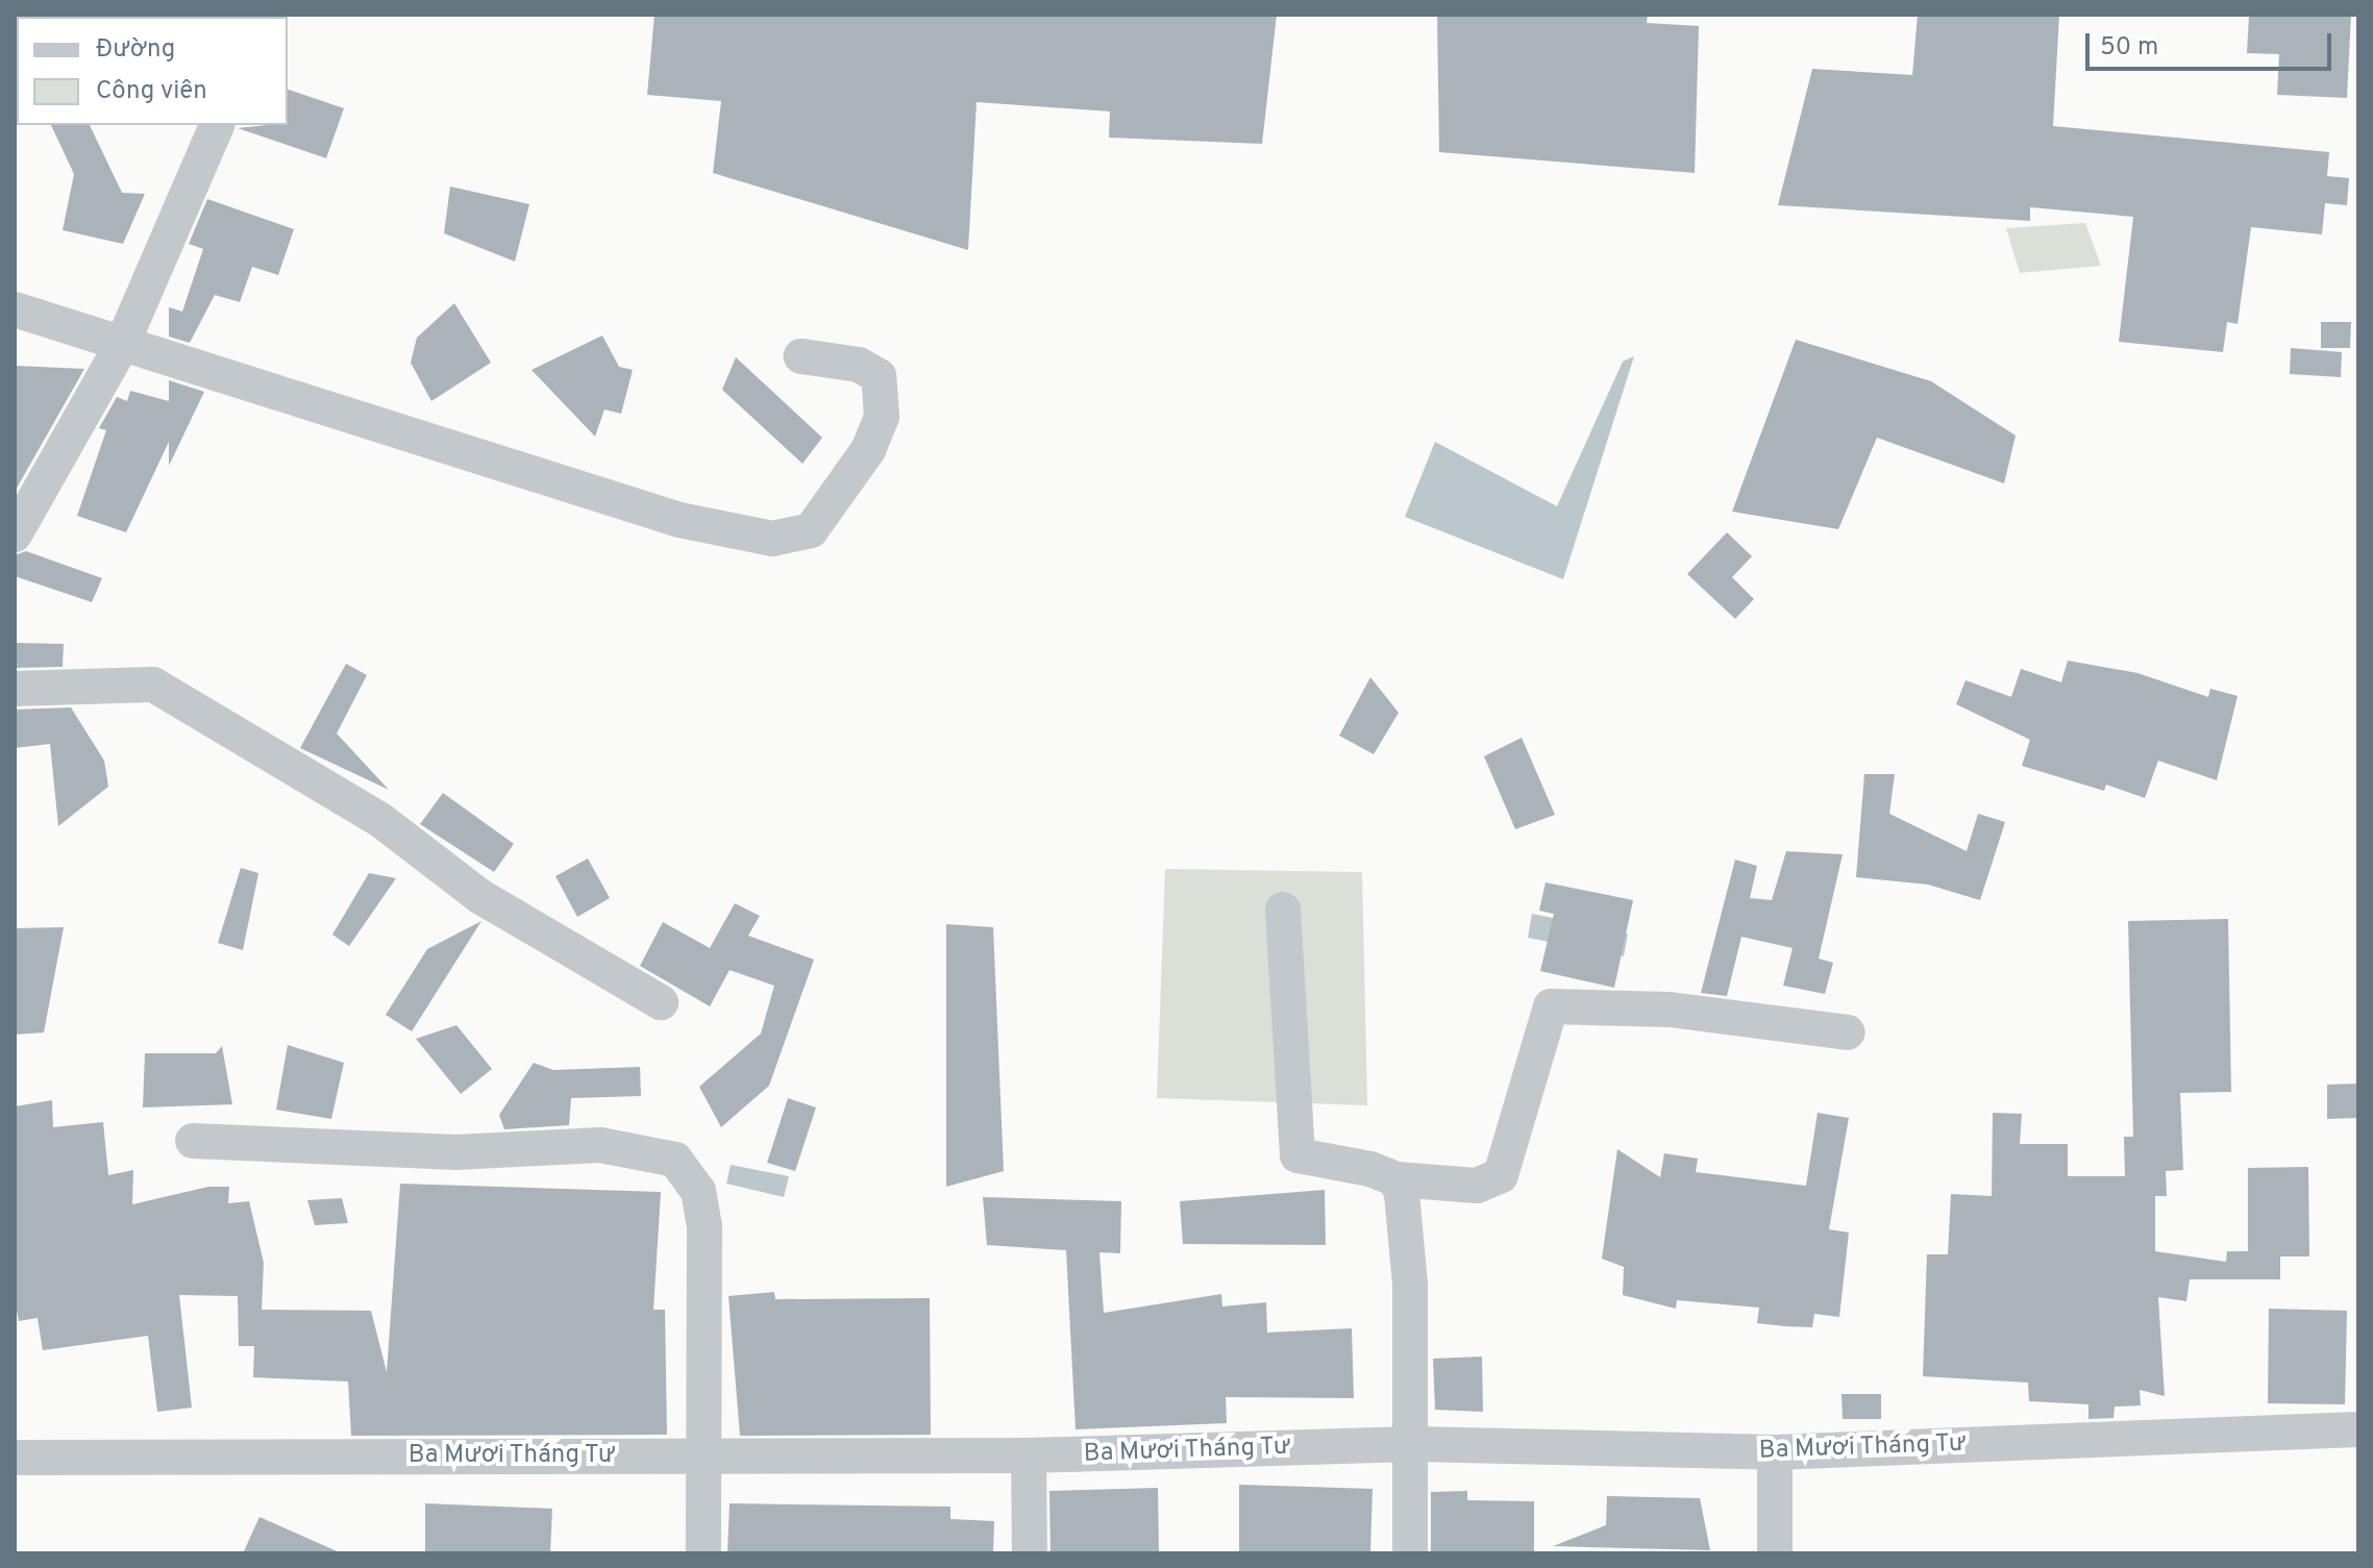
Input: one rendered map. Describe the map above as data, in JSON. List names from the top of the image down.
{
  "streets": {
    "street": ["Ba Mươi Tháng Tư"]
  },
  "legend": ["Đường", "Công viên"],
  "scale_bar": "50 m"
}
